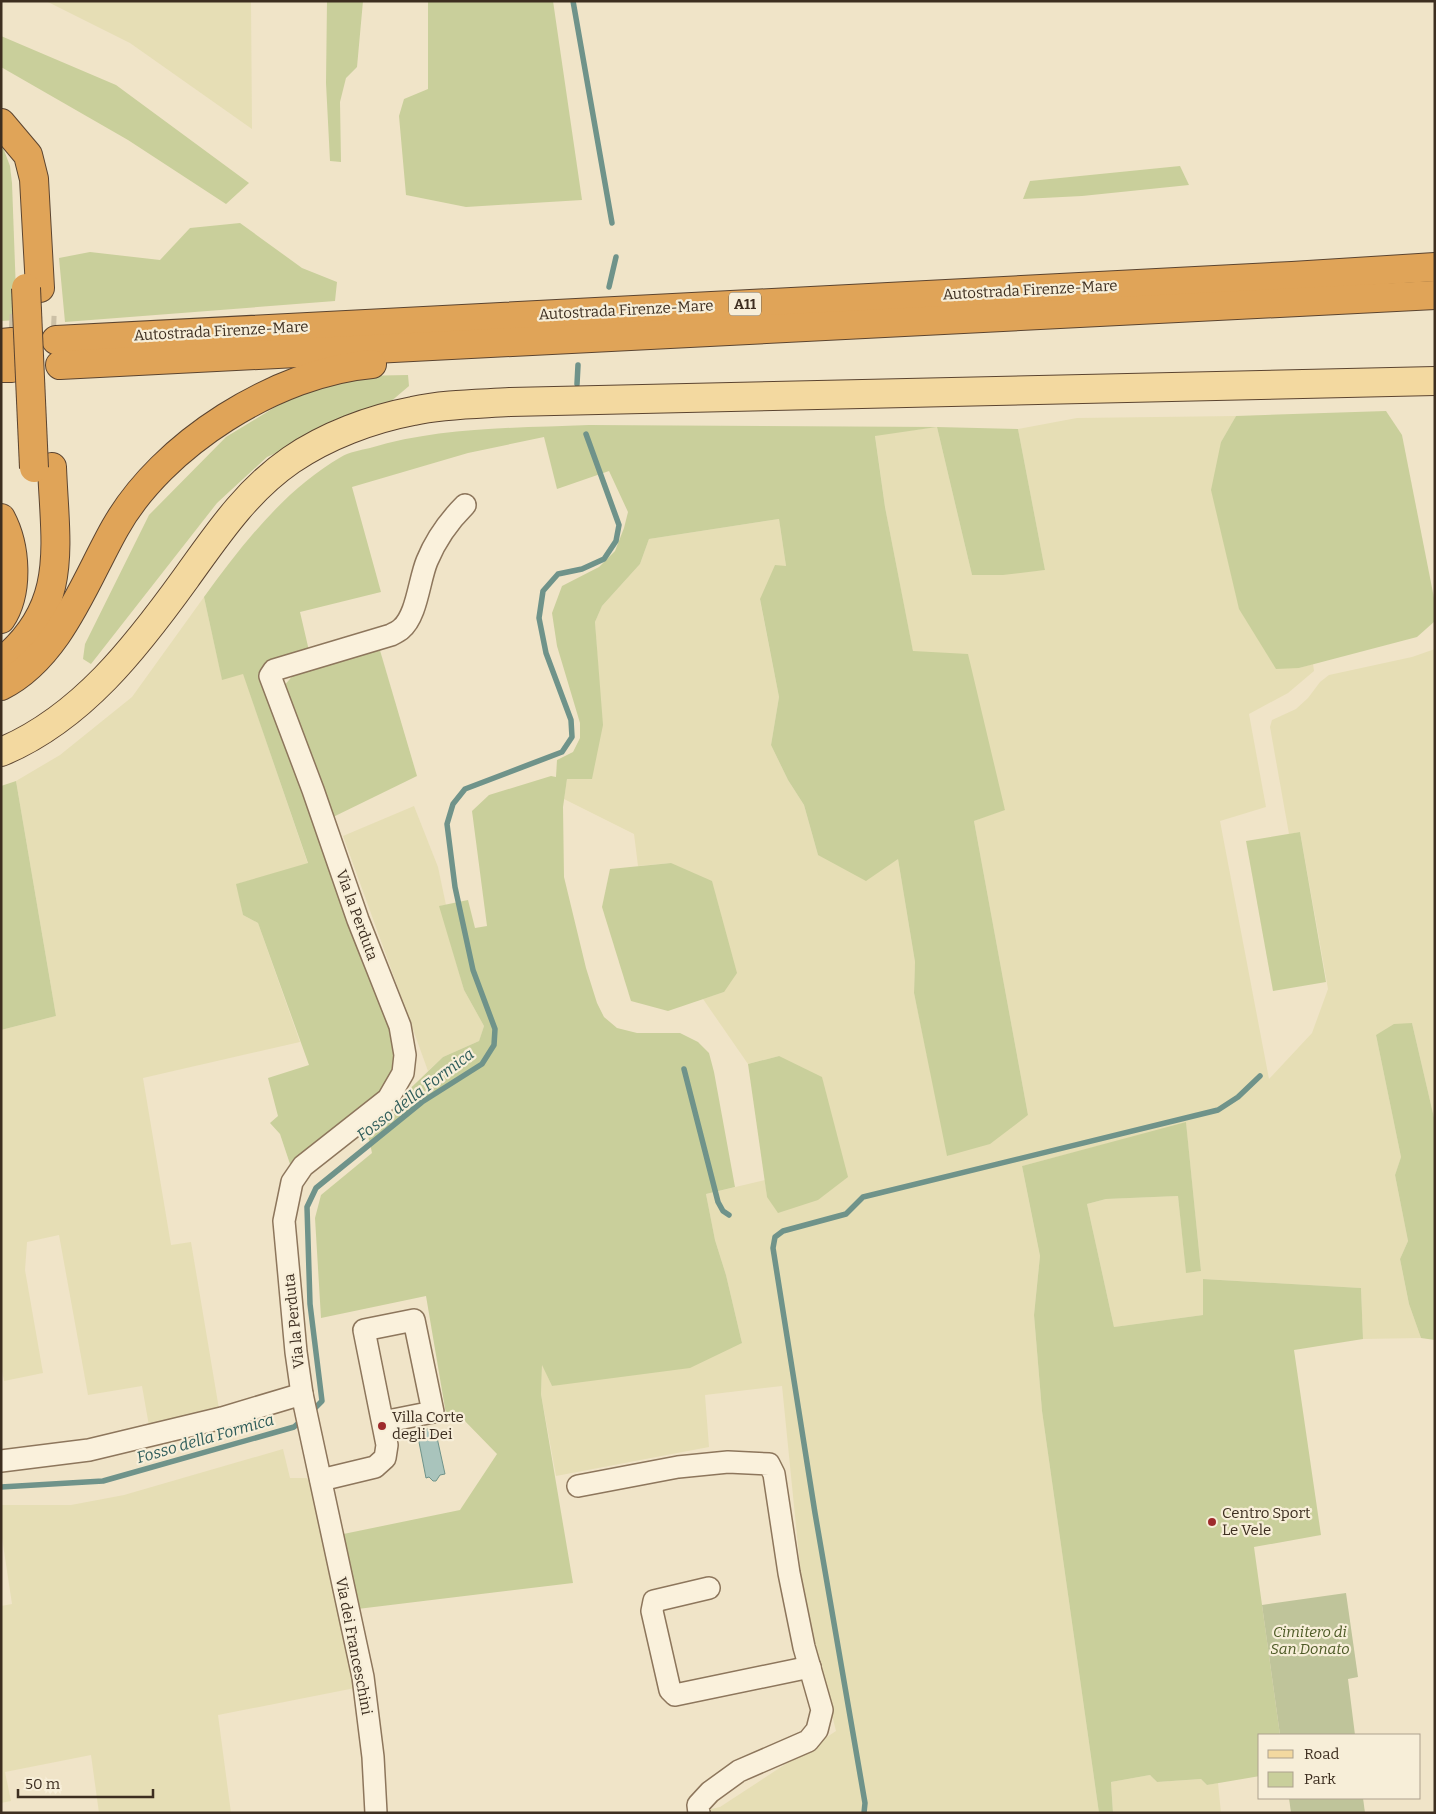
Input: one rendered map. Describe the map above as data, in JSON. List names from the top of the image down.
{
  "streets": {
    "highway": ["Autostrada Firenze-Mare", "A11"],
    "street": ["Via la Perduta", "Via dei Franceschini"]
  },
  "crossings": [
    ["Via la Perduta", "Via dei Franceschini"]
  ],
  "water": ["Fosso della Formica"],
  "parks": ["Cimitero di San Donato"],
  "places": ["Villa Corte degli Dei", "Centro Sport Le Vele"],
  "legend": ["Road", "Park"],
  "scale_bar": "50 m"
}
